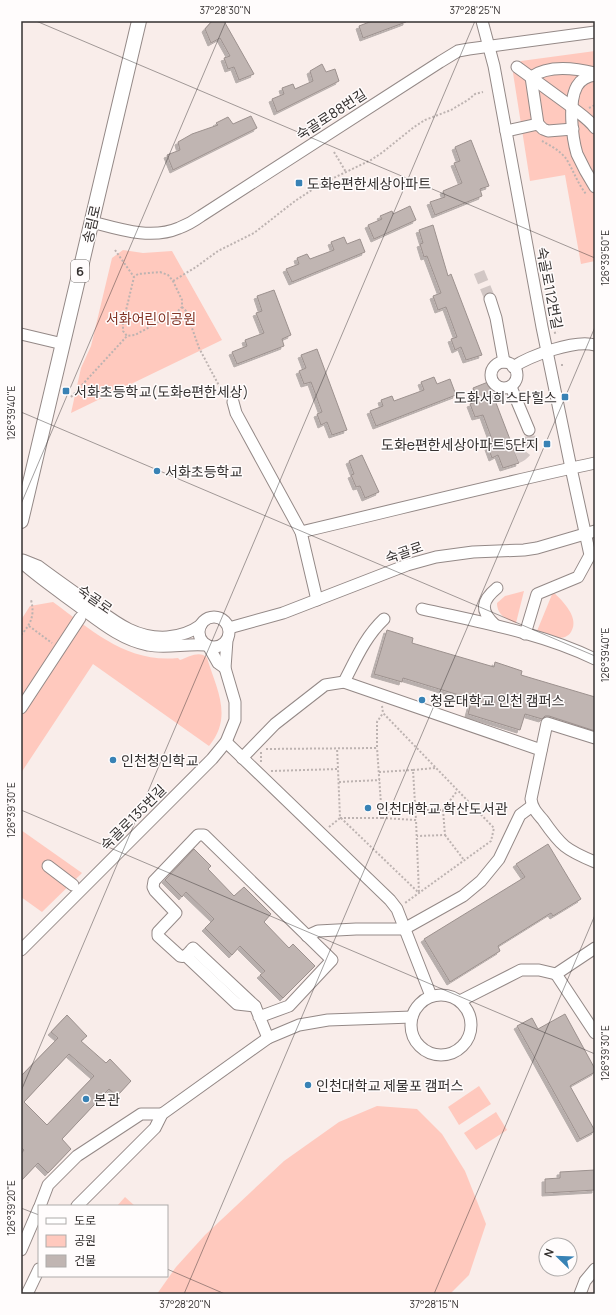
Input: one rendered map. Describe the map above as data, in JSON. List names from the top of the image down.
{
  "streets": {
    "main road": ["송림로", "6"],
    "street": [
      "숙골로88번길",
      "숙골로112번길",
      "숙골로",
      "숙골로135번길"
    ]
  },
  "crossings": [
    ["숙골로88번길", "송림로"],
    ["숙골로88번길", "숙골로112번길"],
    ["숙골로112번길", "숙골로"],
    ["숙골로", "숙골로135번길"]
  ],
  "parks": ["서화어린이공원"],
  "places": {
    "transit": [
      "도화e편한세상아파트",
      "서화초등학교(도화e편한세상)",
      "도화서희스타힐스",
      "도화e편한세상아파트5단지"
    ],
    "other": [
      "서화초등학교",
      "청운대학교 인천 캠퍼스",
      "인천청인학교",
      "인천대학교 학산도서관",
      "인천대학교 제물포 캠퍼스",
      "본관"
    ]
  },
  "legend": ["도로", "공원", "건물"],
  "north": "top left",
  "coordinates": [
    "37°28'30\"N",
    "37°28'25\"N",
    "126°39'50\"E",
    "126°39'40\"E",
    "126°39'30\"E",
    "126°39'20\"E",
    "37°28'20\"N",
    "37°28'15\"N"
  ]
}
